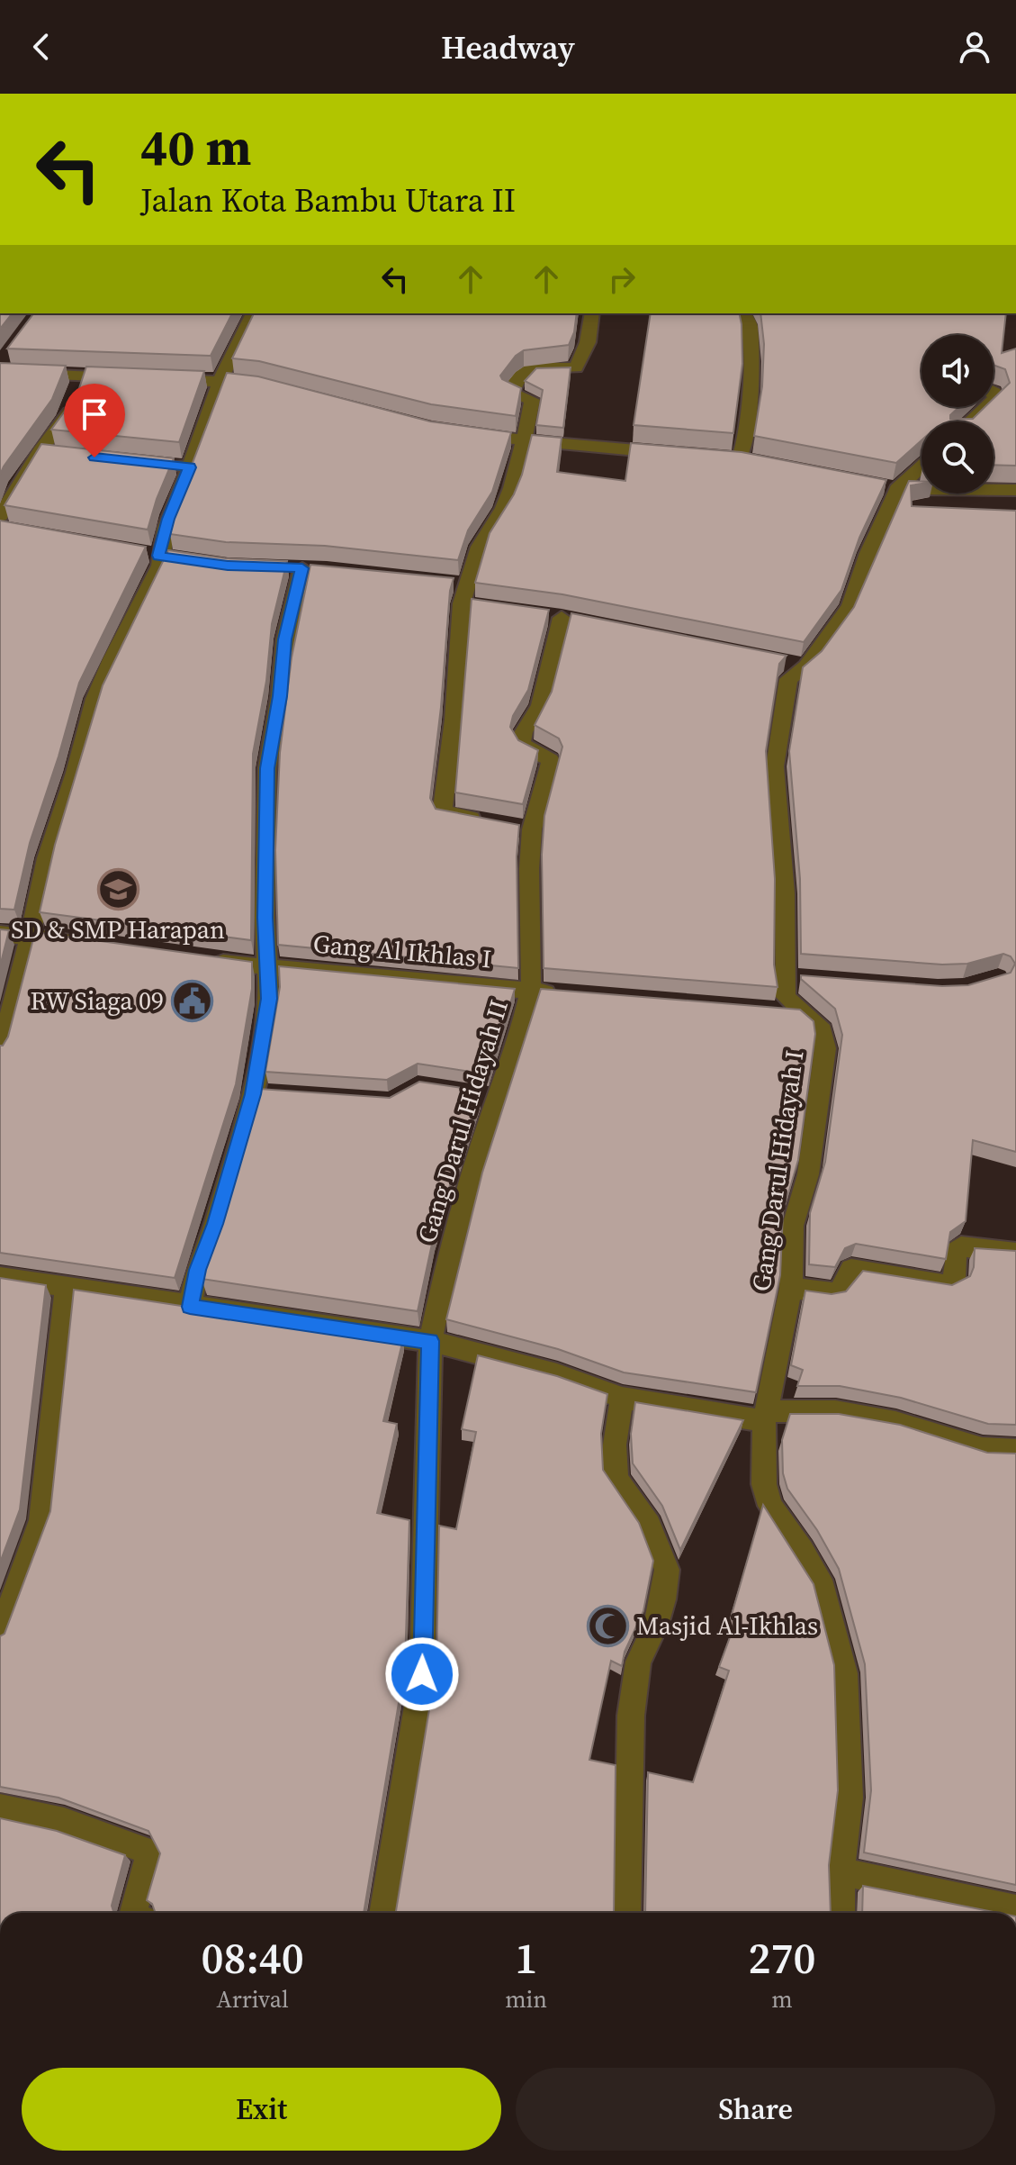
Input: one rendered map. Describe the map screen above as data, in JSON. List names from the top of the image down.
{
  "streets": {
    "street": ["Gang Al Ikhlas I", "Gang Darul Hidayah II", "Gang Darul Hidayah I"]
  },
  "crossings": [
    ["Gang Al Ikhlas I", "Gang Darul Hidayah II"]
  ],
  "places": {
    "school or university": ["SD & SMP Harapan"],
    "public building": ["RW Siaga 09"],
    "mosque": ["Masjid Al-Ikhlas"]
  },
  "page": {
    "header": "Headway",
    "turn": ["40 m", "Jalan Kota Bambu Utara II"],
    "eta": [
      "08:40",
      "Arrival",
      "1",
      "min",
      "270",
      "m"
    ],
    "buttons": ["Exit", "Share"]
  }
}
